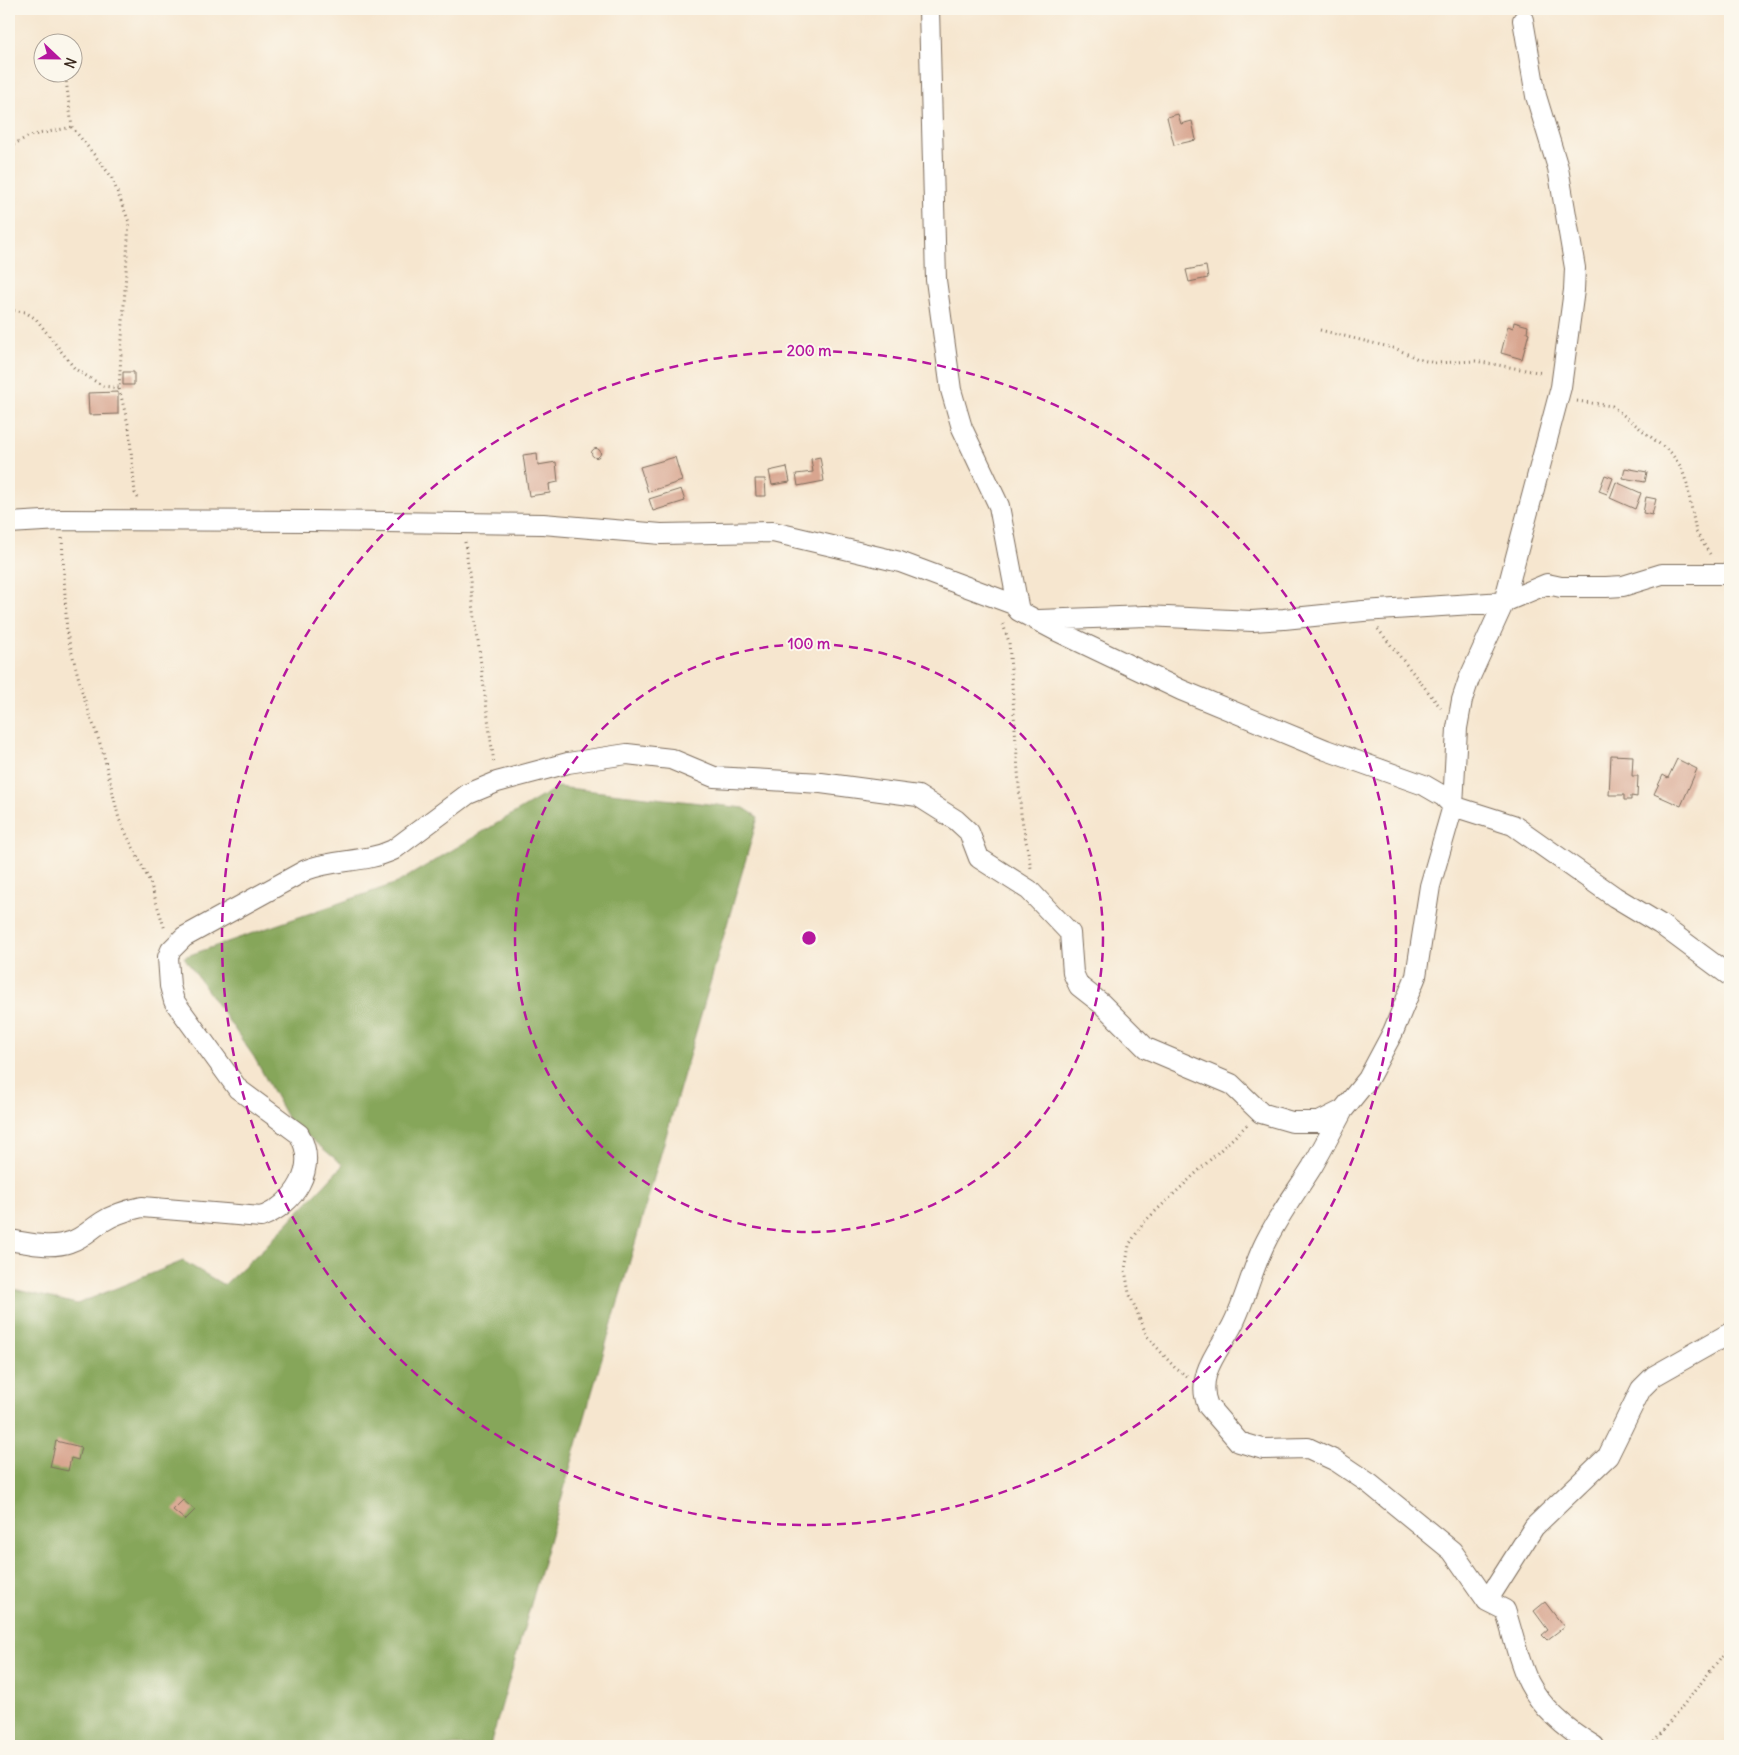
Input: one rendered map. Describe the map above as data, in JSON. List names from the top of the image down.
{
  "north": "right",
  "rings": ["200 m", "100 m"]
}
